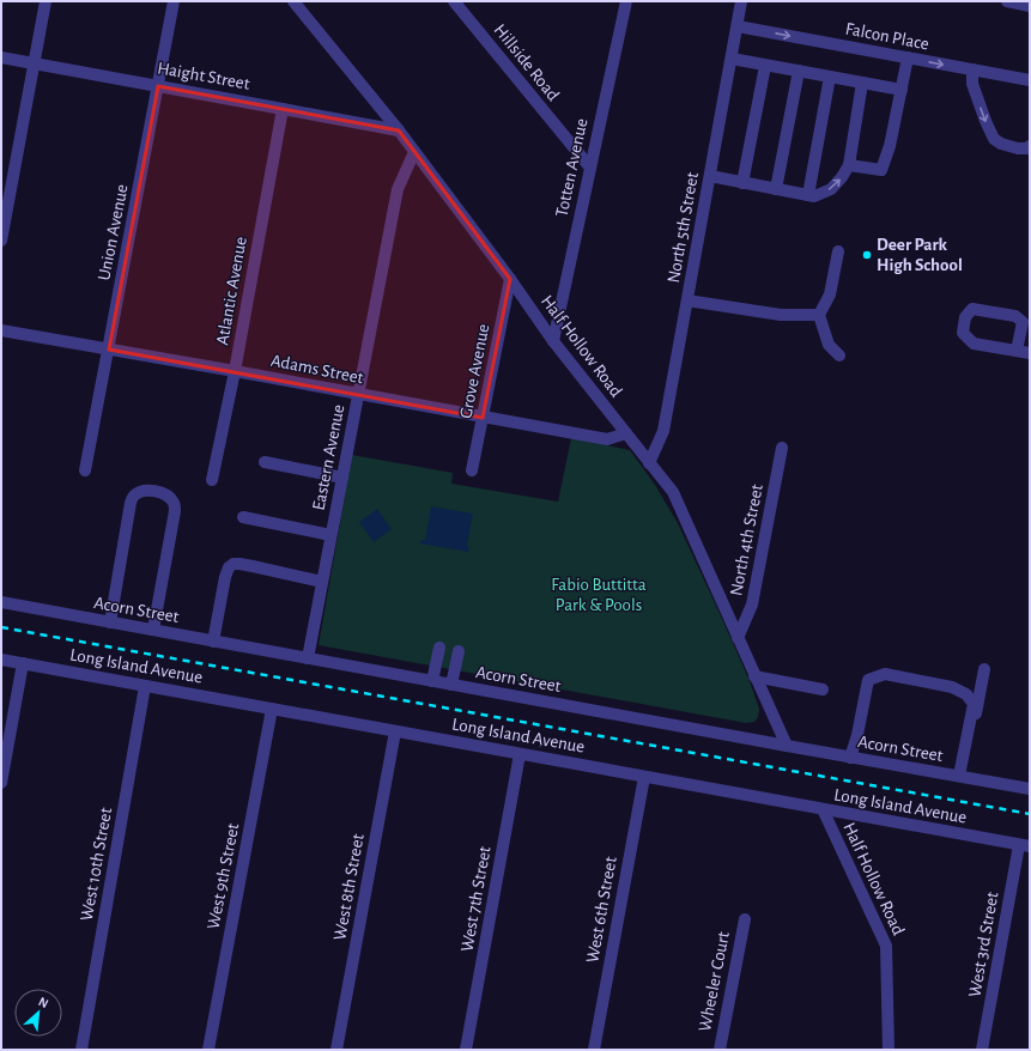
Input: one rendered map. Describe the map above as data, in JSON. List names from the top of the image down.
{
  "streets": {
    "street": [
      "Falcon Place",
      "Hillside Road",
      "Haight Street",
      "Totten Avenue",
      "North 5th Street",
      "Union Avenue",
      "Atlantic Avenue",
      "Half Hollow Road",
      "Adams Street",
      "Grove Avenue",
      "Eastern Avenue",
      "North 4th Street",
      "Acorn Street",
      "Long Island Avenue",
      "West 10th Street",
      "West 9th Street",
      "West 8th Street",
      "West 7th Street",
      "West 6th Street",
      "West 3rd Street",
      "Wheeler Court"
    ]
  },
  "crossings": [
    ["Falcon Place", "North 5th Street"],
    ["Hillside Road", "Totten Avenue"],
    ["Haight Street", "Union Avenue"],
    ["Haight Street", "Atlantic Avenue"],
    ["Haight Street", "Half Hollow Road"],
    ["Totten Avenue", "Half Hollow Road"],
    ["North 5th Street", "Half Hollow Road"],
    ["Union Avenue", "Adams Street"],
    ["Atlantic Avenue", "Adams Street"],
    ["Half Hollow Road", "Adams Street"],
    ["Half Hollow Road", "Grove Avenue"],
    ["Half Hollow Road", "Eastern Avenue"],
    ["Half Hollow Road", "North 4th Street"],
    ["Half Hollow Road", "Acorn Street"],
    ["Half Hollow Road", "Long Island Avenue"],
    ["Adams Street", "Grove Avenue"],
    ["Adams Street", "Eastern Avenue"],
    ["Eastern Avenue", "Acorn Street"],
    ["Long Island Avenue", "West 10th Street"],
    ["Long Island Avenue", "West 9th Street"],
    ["Long Island Avenue", "West 8th Street"],
    ["Long Island Avenue", "West 7th Street"],
    ["Long Island Avenue", "West 6th Street"],
    ["Long Island Avenue", "West 3rd Street"]
  ],
  "parks": ["Fabio Buttitta Park & Pools"],
  "places": ["Deer Park High School"],
  "north": "top right"
}
